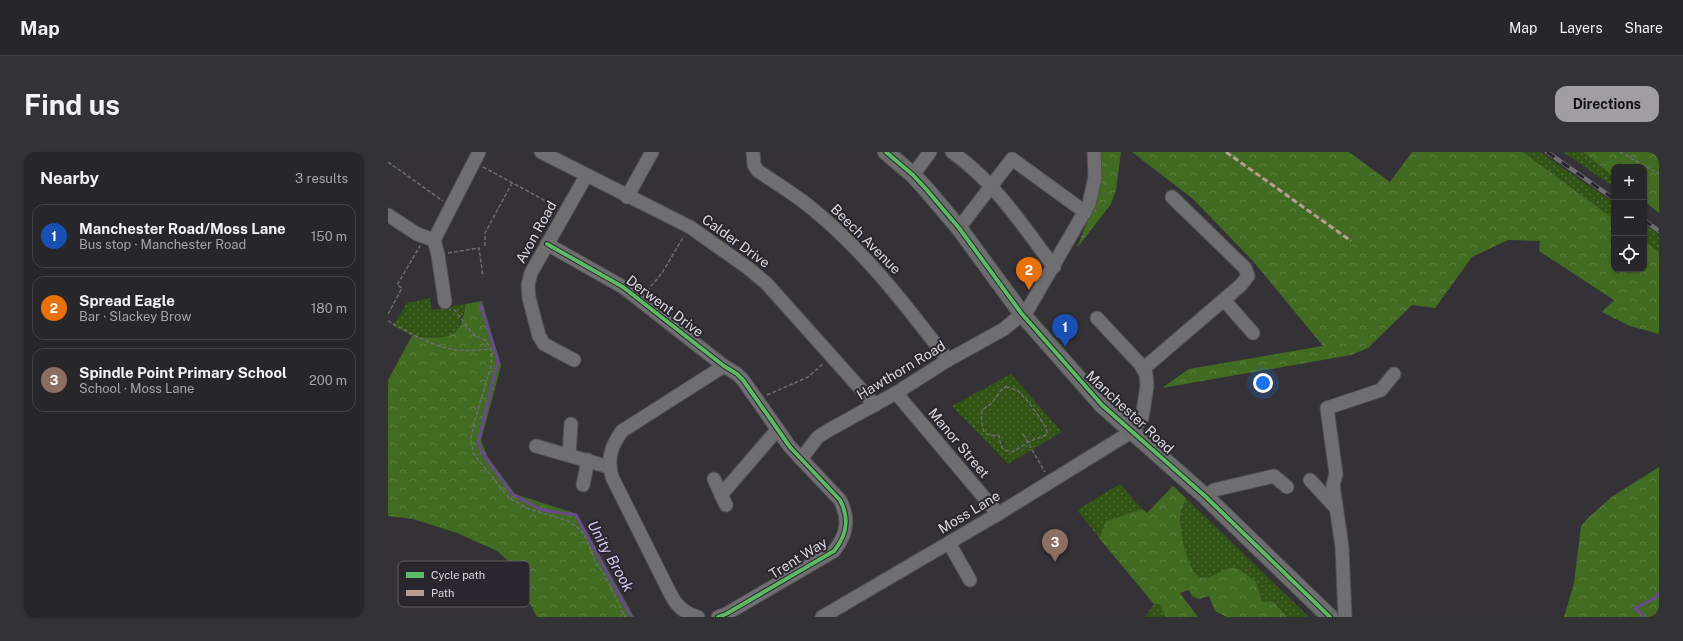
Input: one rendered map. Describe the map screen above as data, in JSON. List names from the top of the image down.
{
  "streets": {
    "main road": ["Manchester Road"],
    "street": [
      "Avon Road",
      "Beech Avenue",
      "Calder Drive",
      "Derwent Drive",
      "Hawthorn Road",
      "Manor Street",
      "Moss Lane",
      "Trent Way"
    ]
  },
  "crossings": [
    ["Avon Road", "Calder Drive"],
    ["Avon Road", "Derwent Drive"],
    ["Beech Avenue", "Hawthorn Road"],
    ["Calder Drive", "Hawthorn Road"],
    ["Derwent Drive", "Trent Way"],
    ["Hawthorn Road", "Manchester Road"],
    ["Hawthorn Road", "Manor Street"],
    ["Hawthorn Road", "Trent Way"],
    ["Manchester Road", "Moss Lane"],
    ["Manor Street", "Moss Lane"]
  ],
  "water": ["Unity Brook"],
  "legend": ["Cycle path", "Path"],
  "page": {
    "header": "Map",
    "nav": ["Map", "Layers", "Share"],
    "buttons": "Directions",
    "title": "Find us",
    "heading": ["Nearby", "3 results"],
    "map_buttons": ["+", "−"],
    "list": [
      {
        "mark": "1",
        "name": "Manchester Road/Moss Lane",
        "note": "Bus stop · Manchester Road",
        "value": "150 m"
      },
      {
        "mark": "2",
        "name": "Spread Eagle",
        "note": "Bar · Slackey Brow",
        "value": "180 m"
      },
      {
        "mark": "3",
        "name": "Spindle Point Primary School",
        "note": "School · Moss Lane",
        "value": "200 m"
      }
    ],
    "pins": ["2", "1", "3"]
  }
}
